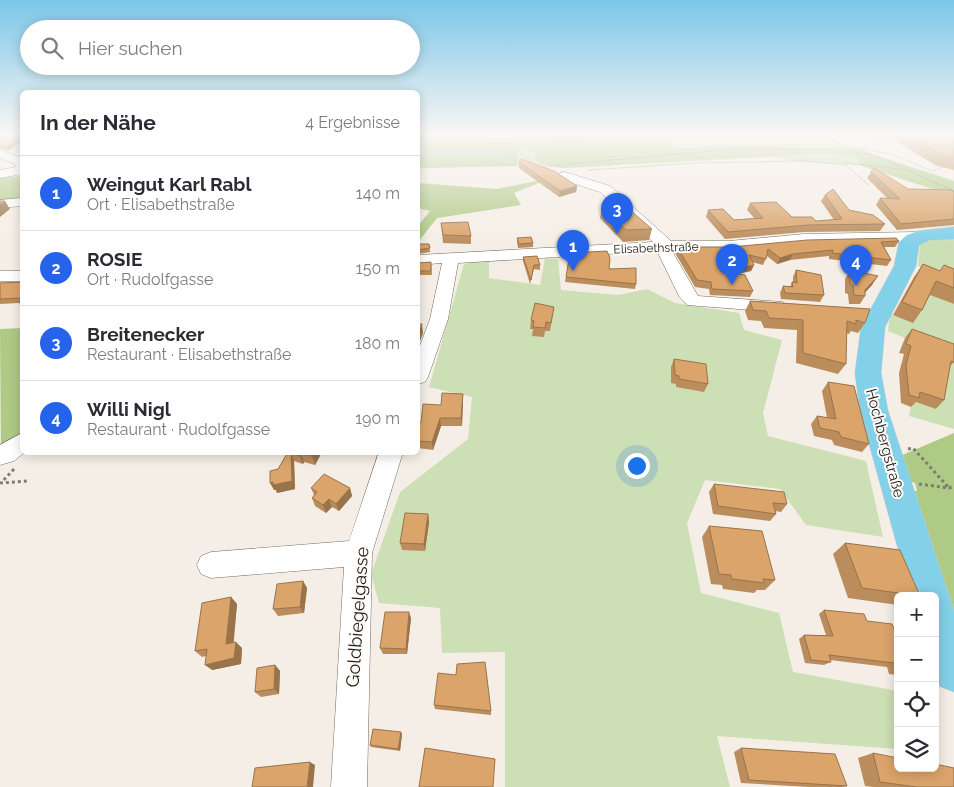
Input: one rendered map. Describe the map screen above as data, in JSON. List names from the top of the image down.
{
  "streets": {
    "main road": ["Elisabethstraße", "Hochbergstraße"],
    "street": ["Goldbiegelgasse"]
  },
  "crossings": [
    ["Elisabethstraße", "Hochbergstraße"]
  ],
  "page": {
    "search": "Hier suchen",
    "heading": ["In der Nähe", "4 Ergebnisse"],
    "list": [
      {
        "mark": "1",
        "name": "Weingut Karl Rabl",
        "note": "Ort · Elisabethstraße",
        "value": "140 m"
      },
      {
        "mark": "2",
        "name": "ROSIE",
        "note": "Ort · Rudolfgasse",
        "value": "150 m"
      },
      {
        "mark": "3",
        "name": "Breitenecker",
        "note": "Restaurant · Elisabethstraße",
        "value": "180 m"
      },
      {
        "mark": "4",
        "name": "Willi Nigl",
        "note": "Restaurant · Rudolfgasse",
        "value": "190 m"
      }
    ],
    "pins": [
      "3",
      "1",
      "2",
      "4"
    ],
    "map_buttons": ["+", "−"]
  }
}
